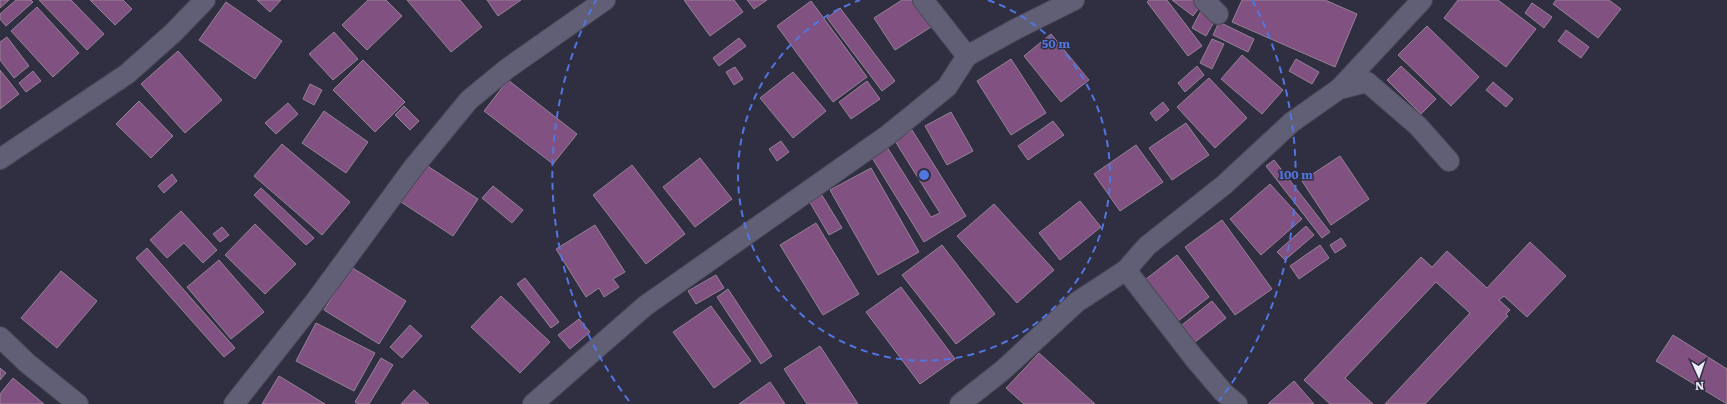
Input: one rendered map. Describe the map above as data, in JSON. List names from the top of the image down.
{
  "north": "bottom",
  "rings": ["50 m", "100 m"]
}
